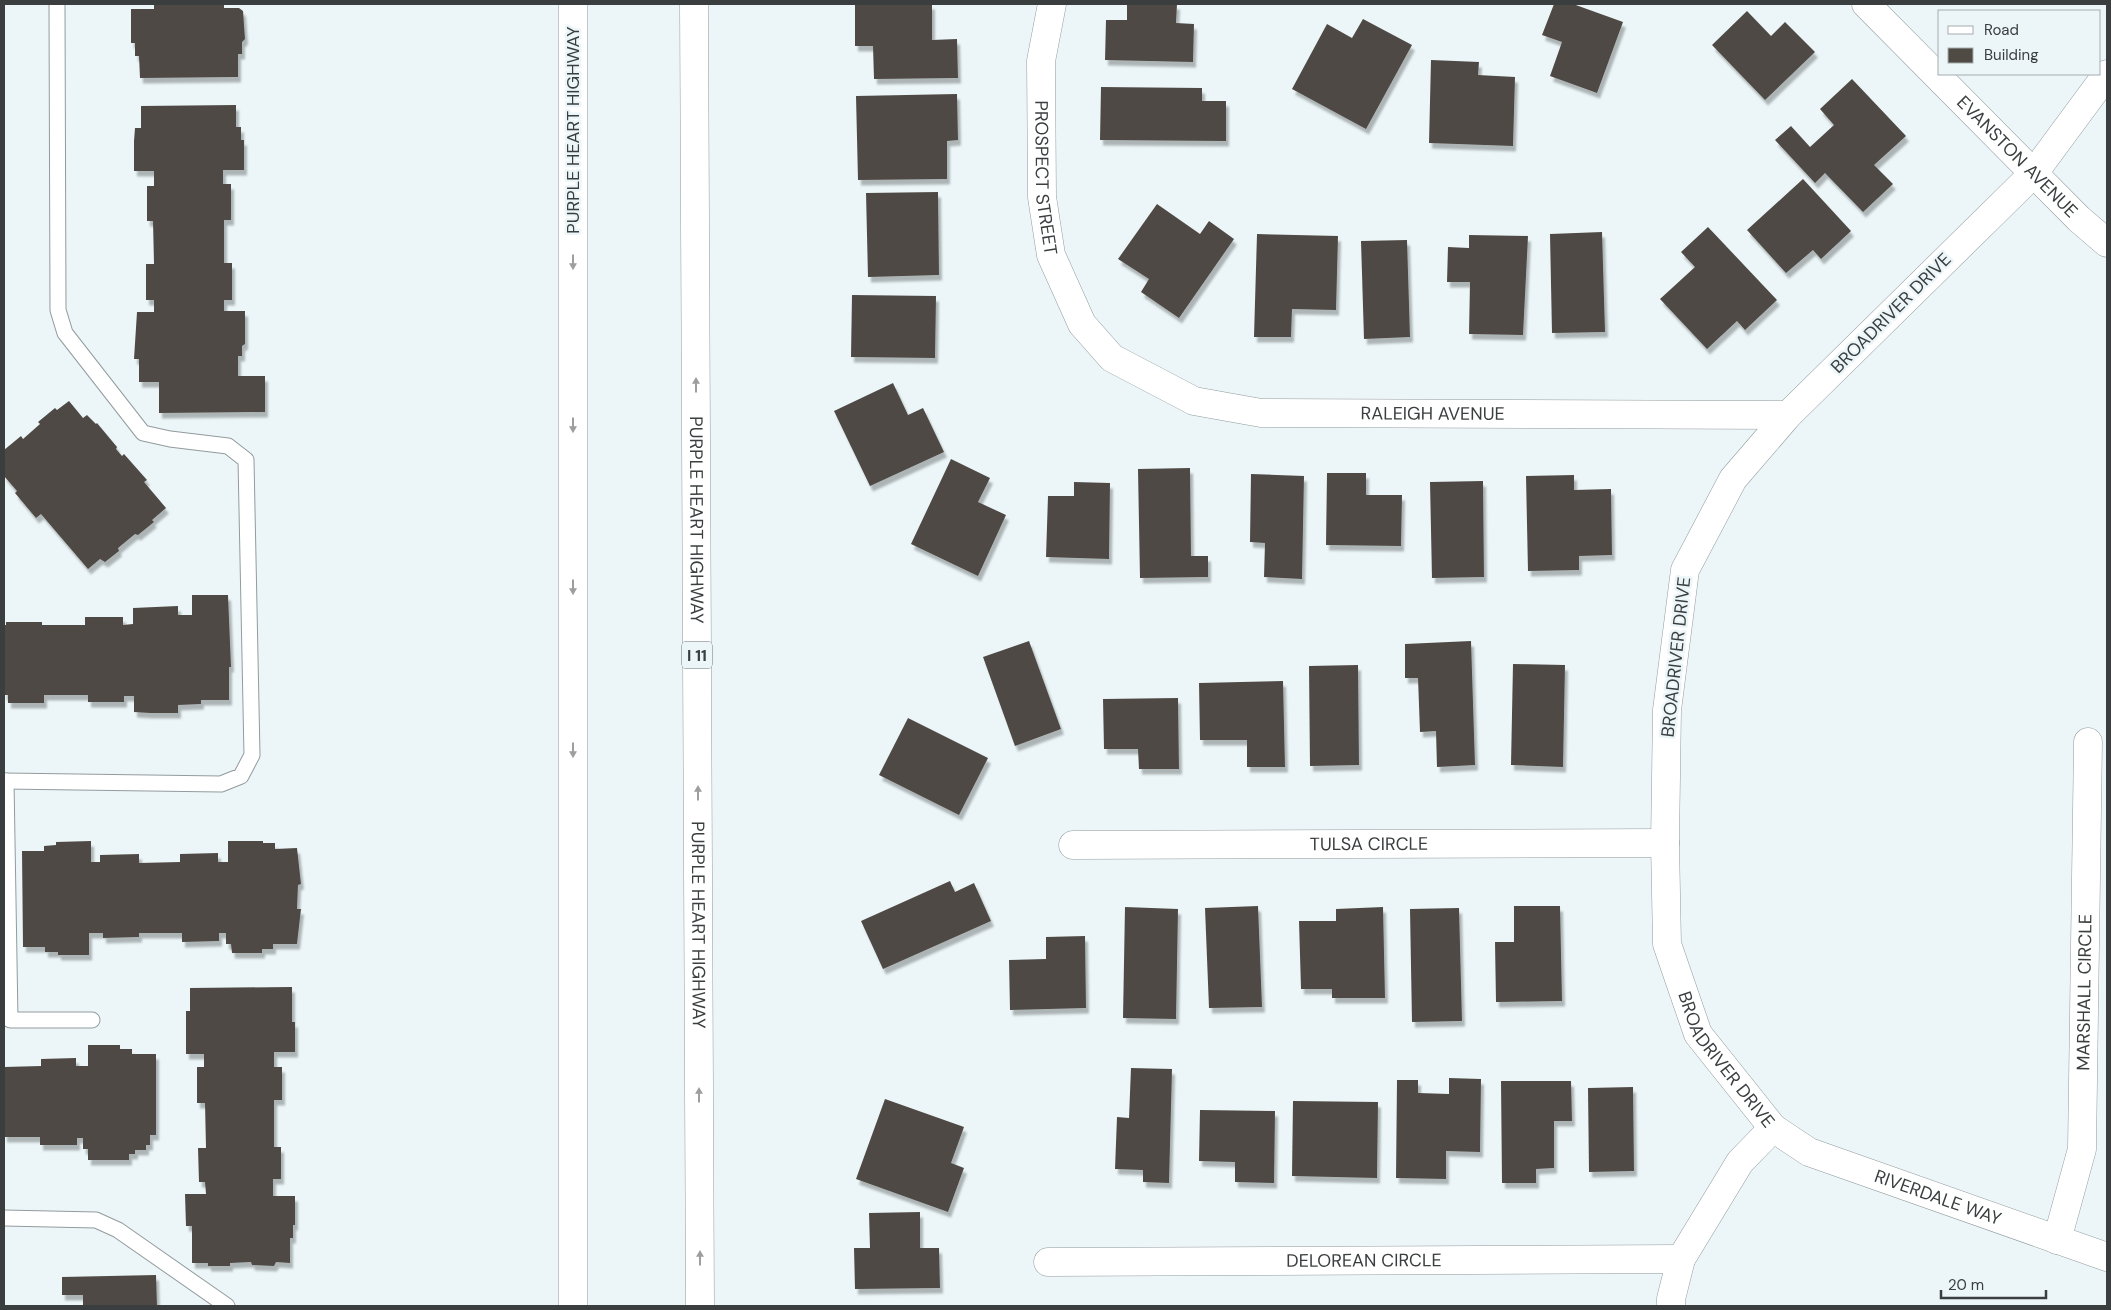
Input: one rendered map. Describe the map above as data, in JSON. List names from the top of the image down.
{
  "streets": {
    "main road": [
      "PURPLE HEART HIGHWAY",
      "EVANSTON AVENUE",
      "PROSPECT STREET",
      "BROADRIVER DRIVE",
      "RALEIGH AVENUE",
      "I 11",
      "TULSA CIRCLE",
      "MARSHALL CIRCLE",
      "RIVERDALE WAY",
      "DELOREAN CIRCLE"
    ]
  },
  "crossings": [
    ["EVANSTON AVENUE", "BROADRIVER DRIVE"],
    ["PROSPECT STREET", "RALEIGH AVENUE"],
    ["BROADRIVER DRIVE", "RALEIGH AVENUE"],
    ["BROADRIVER DRIVE", "TULSA CIRCLE"],
    ["BROADRIVER DRIVE", "RIVERDALE WAY"],
    ["BROADRIVER DRIVE", "DELOREAN CIRCLE"],
    ["MARSHALL CIRCLE", "RIVERDALE WAY"]
  ],
  "legend": ["Road", "Building"],
  "scale_bar": "20 m"
}
